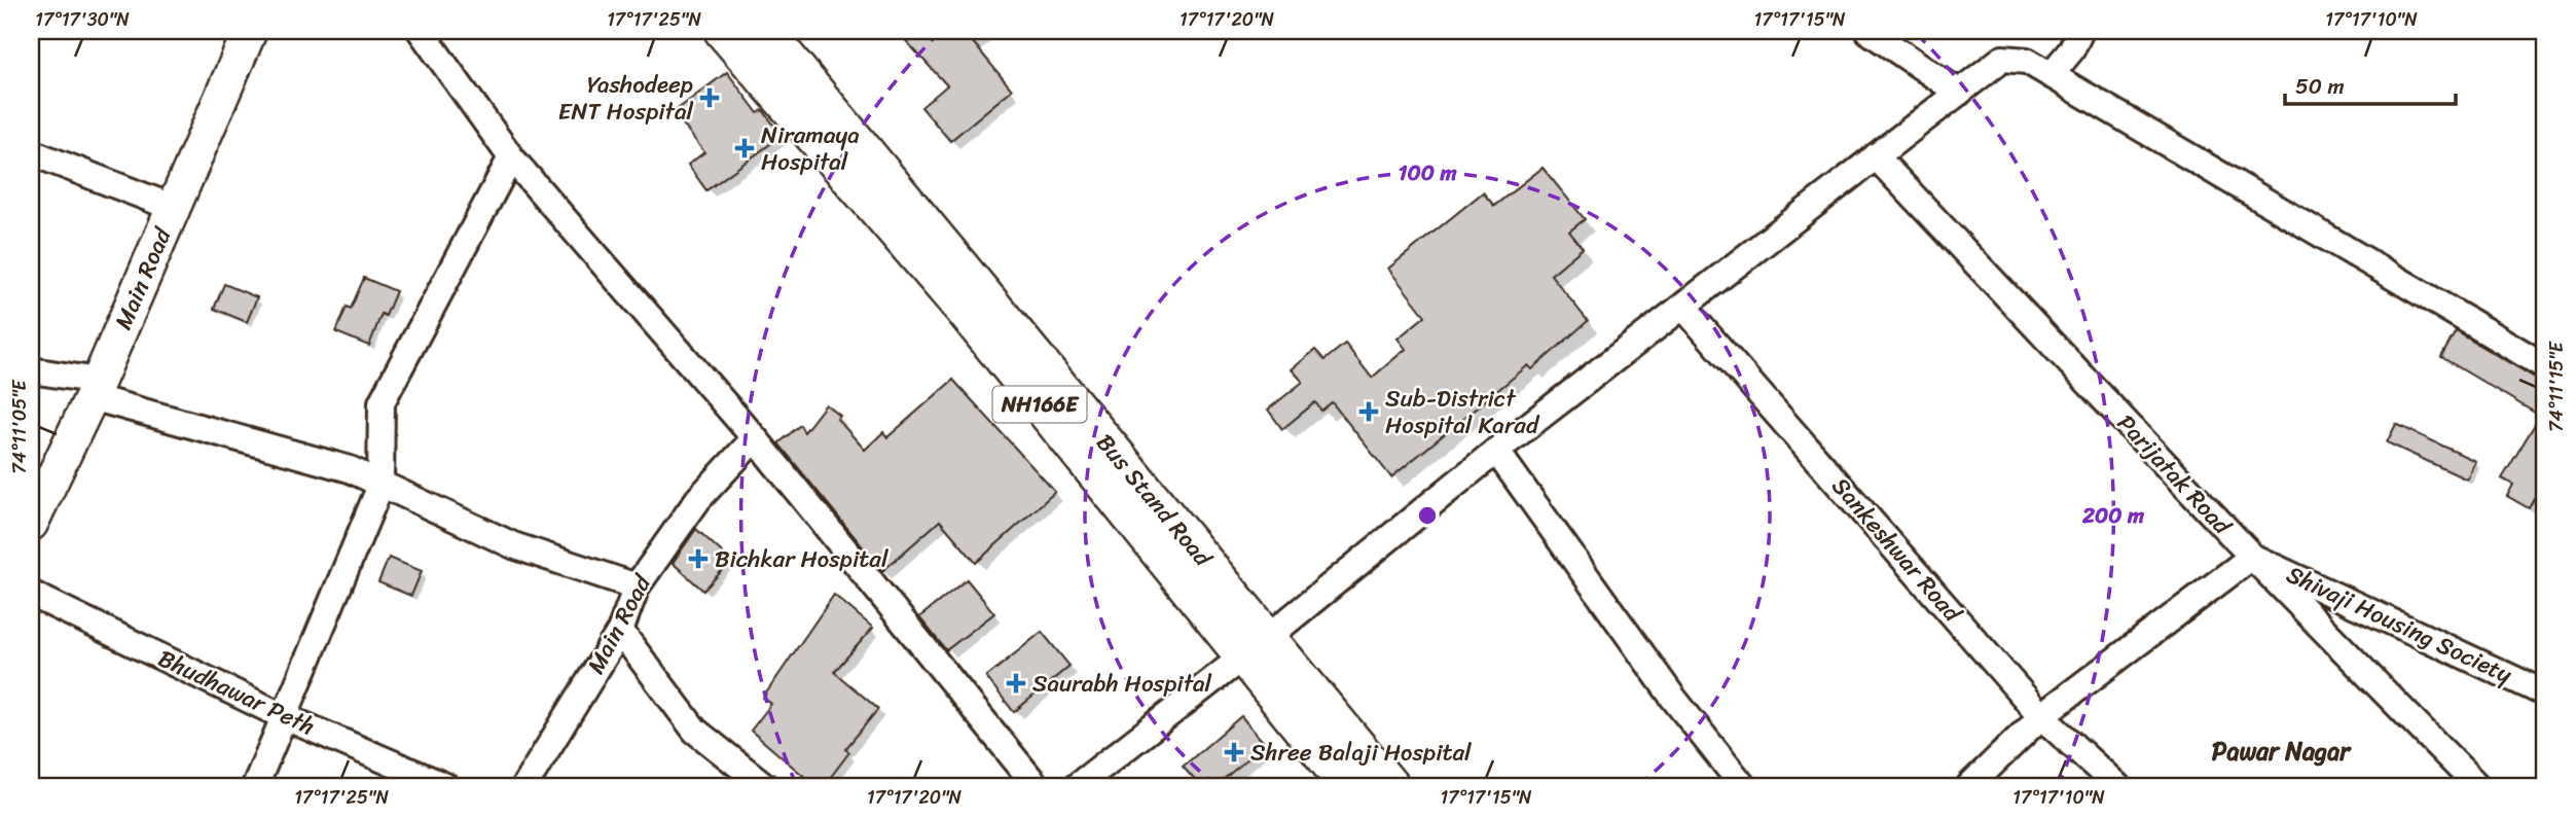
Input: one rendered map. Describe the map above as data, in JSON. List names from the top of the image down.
{
  "streets": {
    "highway": ["NH166E", "Bus Stand Road"],
    "main road": ["Main Road"],
    "street": [
      "Parijatak Road",
      "Sankeshwar Road",
      "Shivaji Housing Society",
      "Bhudhawar Peth"
    ]
  },
  "crossings": [
    ["NH166E", "Bus Stand Road"],
    ["Parijatak Road", "Shivaji Housing Society"]
  ],
  "districts": ["Pawar Nagar"],
  "places": {
    "health": [
      "Yashodeep ENT Hospital",
      "Niramaya Hospital",
      "Sub-District Hospital Karad",
      "Bichkar Hospital",
      "Saurabh Hospital",
      "Shree Balaji Hospital"
    ]
  },
  "scale_bar": "50 m",
  "coordinates": [
    "17°17'30\"N",
    "17°17'25\"N",
    "17°17'20\"N",
    "17°17'15\"N",
    "17°17'10\"N",
    "74°11'15\"E",
    "74°11'05\"E"
  ],
  "rings": ["100 m", "200 m"]
}
